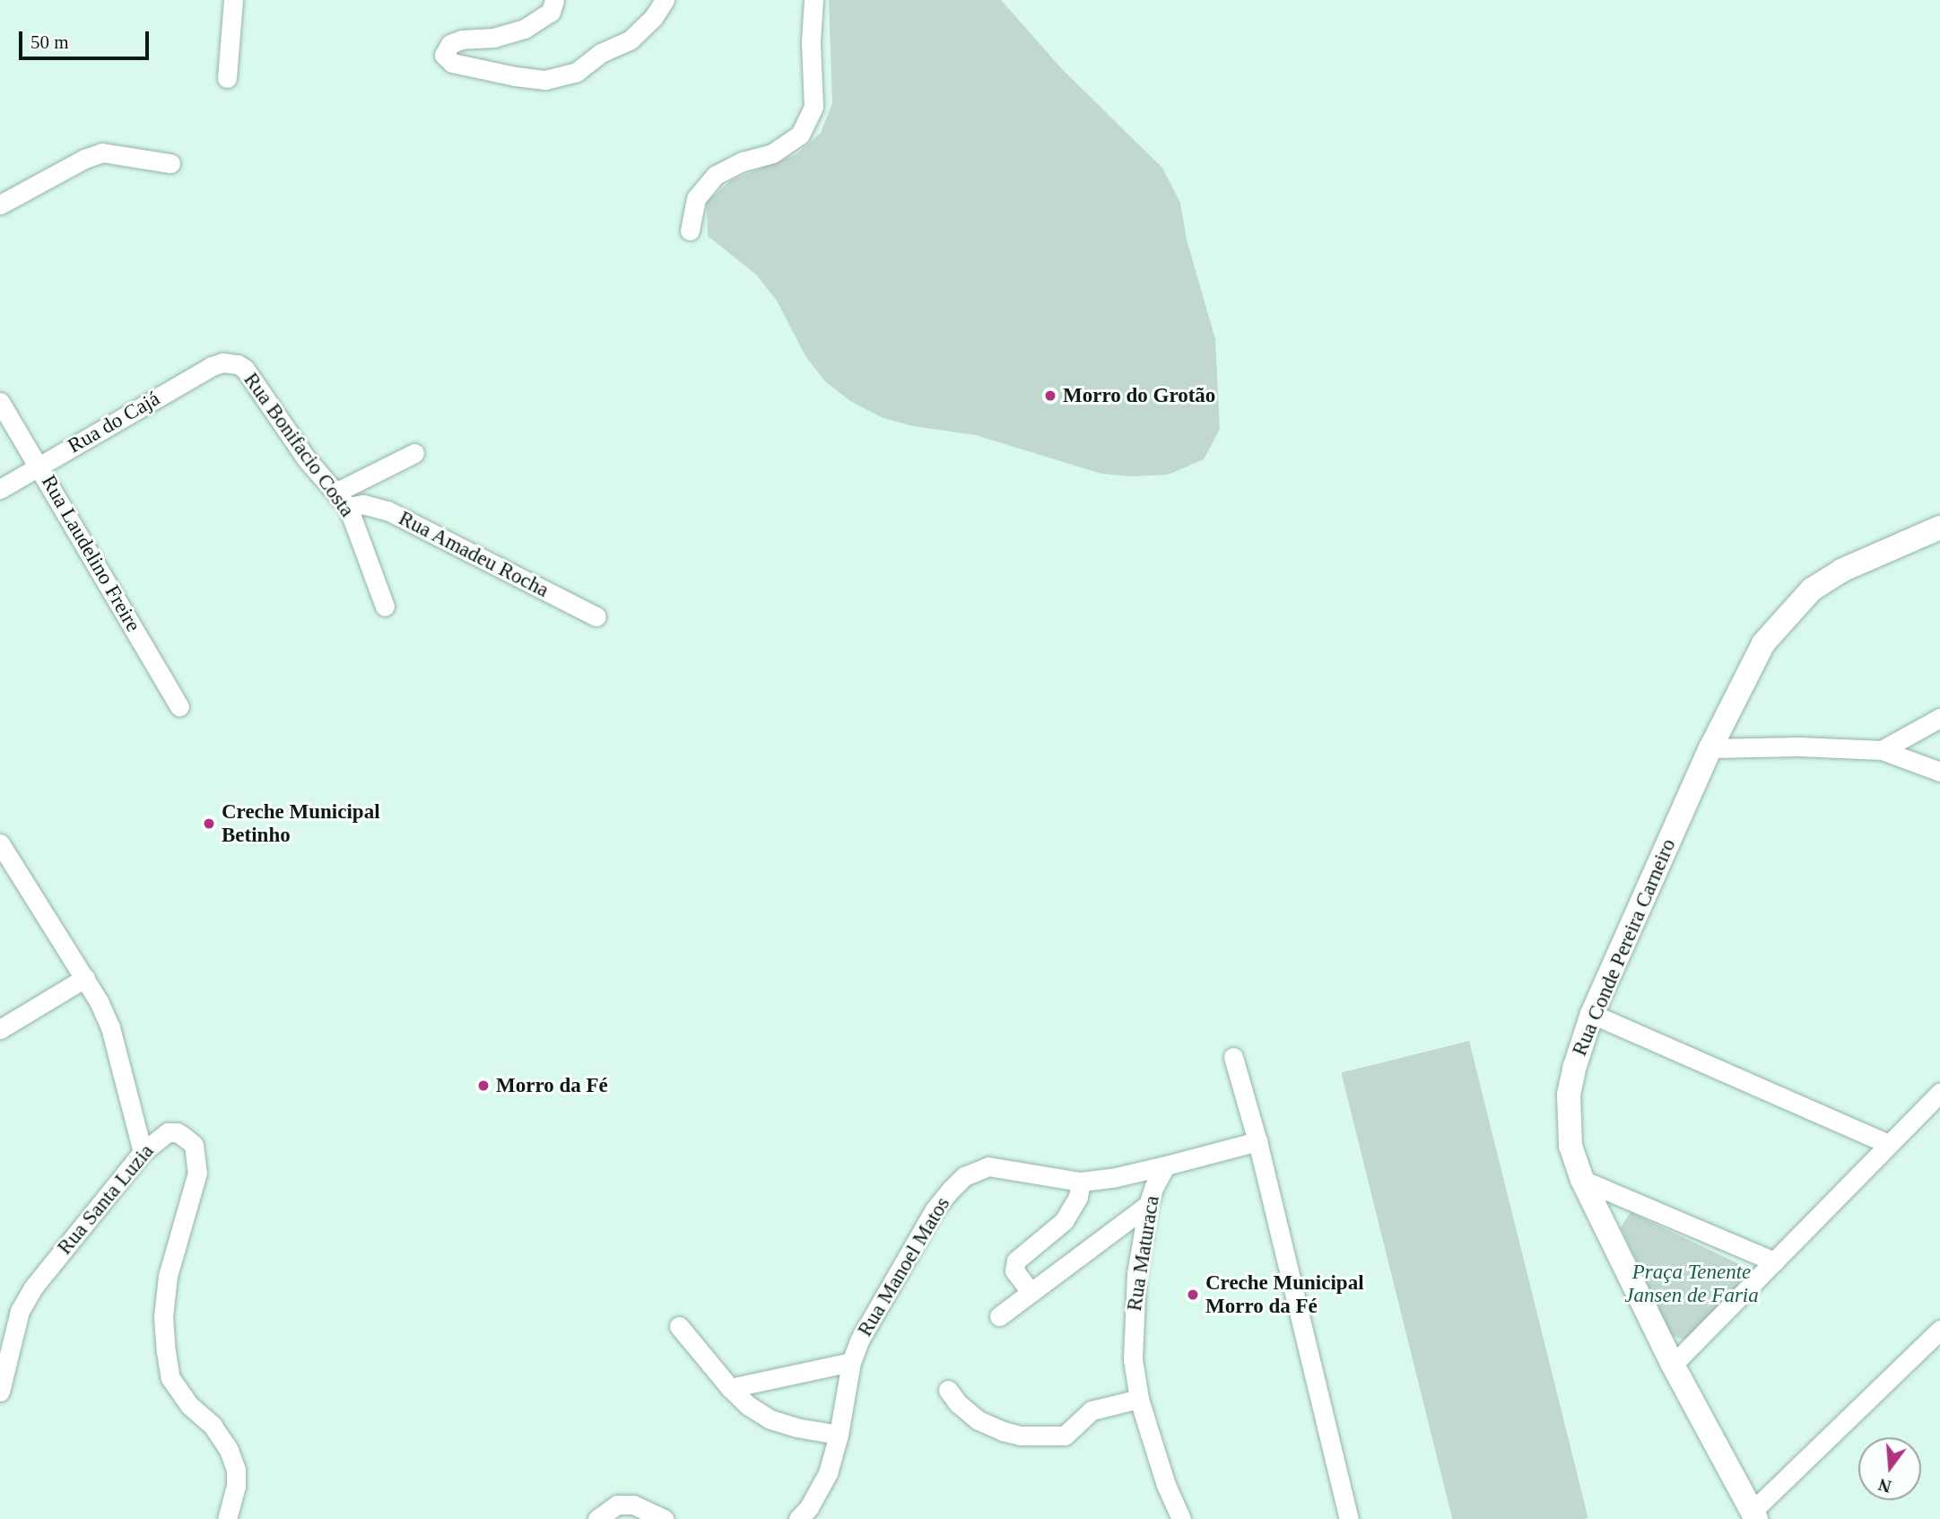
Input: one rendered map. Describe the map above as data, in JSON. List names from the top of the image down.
{
  "streets": {
    "street": [
      "Rua do Cajá",
      "Rua Bonifacio Costa",
      "Rua Laudelino Freire",
      "Rua Amadeu Rocha",
      "Rua Conde Pereira Carneiro",
      "Rua Santa Luzia",
      "Rua Maturaca",
      "Rua Manoel Matos"
    ]
  },
  "crossings": [
    ["Rua do Cajá", "Rua Bonifacio Costa"],
    ["Rua do Cajá", "Rua Laudelino Freire"],
    ["Rua Bonifacio Costa", "Rua Amadeu Rocha"],
    ["Rua Maturaca", "Rua Manoel Matos"]
  ],
  "parks": ["Praça Tenente Jansen de Faria"],
  "places": [
    "Morro do Grotão",
    "Creche Municipal Betinho",
    "Morro da Fé",
    "Creche Municipal Morro da Fé"
  ],
  "scale_bar": "50 m",
  "north": "bottom"
}
